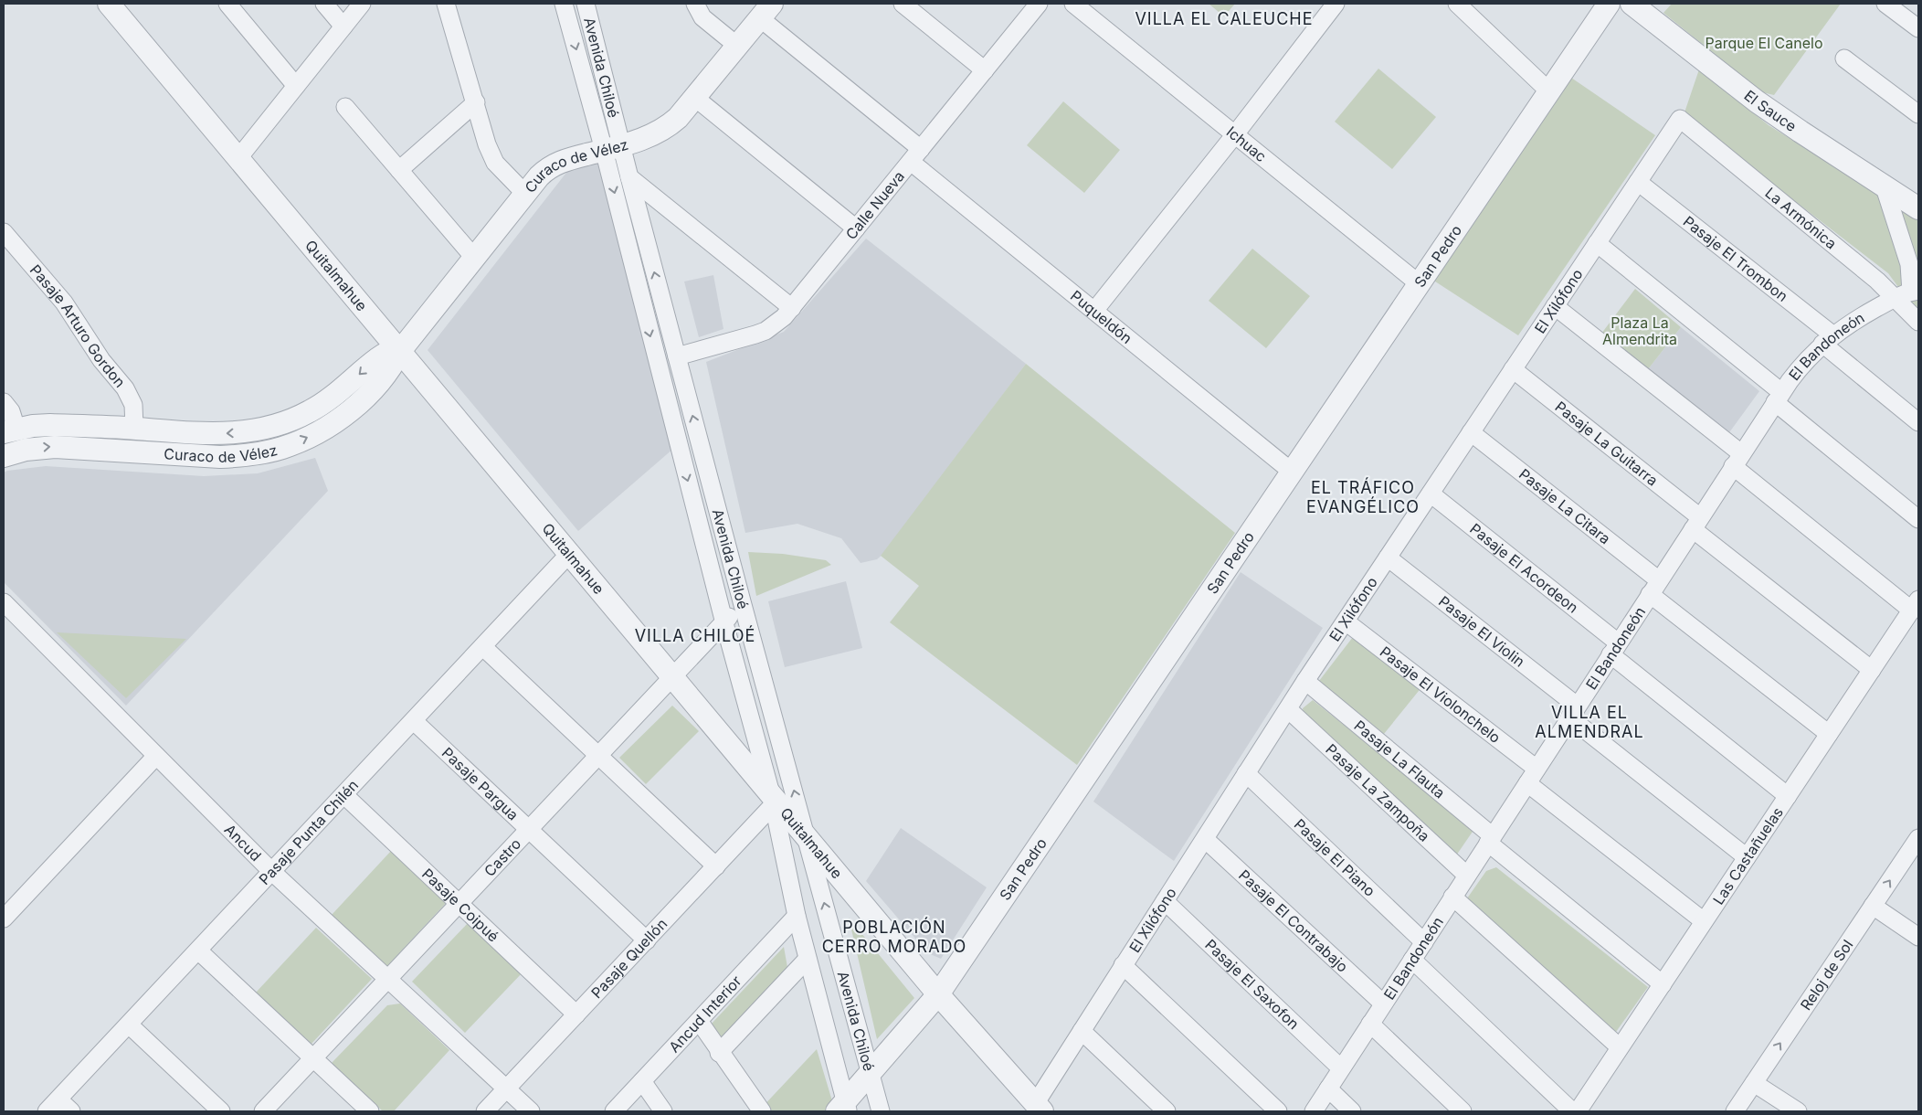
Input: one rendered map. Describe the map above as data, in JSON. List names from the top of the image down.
{
  "streets": {
    "street": [
      "Avenida Chiloé",
      "El Sauce",
      "Ichuac",
      "Curaco de Vélez",
      "Calle Nueva",
      "La Armónica",
      "San Pedro",
      "Pasaje El Trombon",
      "Quitalmahue",
      "El Xilófono",
      "Puqueldón",
      "Pasaje Arturo Gordon",
      "El Bandoneón",
      "Pasaje La Guitarra",
      "Pasaje La Citara",
      "Pasaje El Acordeon",
      "Pasaje El Violin",
      "Pasaje El Violonchelo",
      "Pasaje La Flauta",
      "Pasaje Pargua",
      "Pasaje La Zampoña",
      "Pasaje Punta Chilén",
      "Ancud",
      "Las Castañuelas",
      "Castro",
      "Pasaje El Piano",
      "Pasaje Coipué",
      "Pasaje El Contrabajo",
      "Pasaje Quellón",
      "Reloj de Sol",
      "Pasaje El Saxofon",
      "Ancud Interior"
    ]
  },
  "crossings": [
    ["Avenida Chiloé", "Curaco de Vélez"],
    ["Avenida Chiloé", "Calle Nueva"],
    ["Avenida Chiloé", "San Pedro"],
    ["Avenida Chiloé", "Quitalmahue"],
    ["Avenida Chiloé", "Castro"],
    ["Avenida Chiloé", "Pasaje Quellón"],
    ["Avenida Chiloé", "Ancud Interior"],
    ["El Sauce", "El Bandoneón"],
    ["Ichuac", "San Pedro"],
    ["Curaco de Vélez", "Quitalmahue"],
    ["Curaco de Vélez", "Puqueldón"],
    ["Curaco de Vélez", "Pasaje Arturo Gordon"],
    ["Calle Nueva", "Puqueldón"],
    ["La Armónica", "El Xilófono"],
    ["La Armónica", "El Bandoneón"],
    ["San Pedro", "Quitalmahue"],
    ["San Pedro", "Puqueldón"],
    ["Pasaje El Trombon", "El Xilófono"],
    ["Pasaje El Trombon", "El Bandoneón"],
    ["Quitalmahue", "El Xilófono"],
    ["Quitalmahue", "Pasaje Punta Chilén"],
    ["Quitalmahue", "Castro"],
    ["Quitalmahue", "Pasaje Quellón"],
    ["El Xilófono", "Pasaje La Guitarra"],
    ["El Xilófono", "Pasaje La Citara"],
    ["El Xilófono", "Pasaje El Acordeon"],
    ["El Xilófono", "Pasaje El Violin"],
    ["El Xilófono", "Pasaje El Violonchelo"],
    ["El Xilófono", "Pasaje La Flauta"],
    ["El Xilófono", "Pasaje La Zampoña"],
    ["El Xilófono", "Pasaje El Piano"],
    ["El Xilófono", "Pasaje El Contrabajo"],
    ["El Xilófono", "Pasaje El Saxofon"],
    ["El Bandoneón", "Pasaje La Guitarra"],
    ["El Bandoneón", "Pasaje La Citara"],
    ["El Bandoneón", "Pasaje El Acordeon"],
    ["El Bandoneón", "Pasaje El Violin"],
    ["El Bandoneón", "Pasaje El Violonchelo"],
    ["El Bandoneón", "Pasaje La Flauta"],
    ["El Bandoneón", "Pasaje La Zampoña"],
    ["El Bandoneón", "Pasaje El Piano"],
    ["El Bandoneón", "Pasaje El Contrabajo"],
    ["El Bandoneón", "Pasaje El Saxofon"],
    ["Pasaje La Guitarra", "Las Castañuelas"],
    ["Pasaje La Citara", "Las Castañuelas"],
    ["Pasaje El Acordeon", "Las Castañuelas"],
    ["Pasaje El Violin", "Las Castañuelas"],
    ["Pasaje El Violonchelo", "Las Castañuelas"],
    ["Pasaje La Flauta", "Las Castañuelas"],
    ["Pasaje Pargua", "Pasaje Punta Chilén"],
    ["Pasaje Pargua", "Castro"],
    ["Pasaje Pargua", "Pasaje Quellón"],
    ["Pasaje Punta Chilén", "Ancud"],
    ["Pasaje Punta Chilén", "Pasaje Coipué"],
    ["Ancud", "Castro"],
    ["Ancud", "Pasaje Quellón"],
    ["Castro", "Pasaje Coipué"],
    ["Pasaje Coipué", "Pasaje Quellón"]
  ],
  "one_way": ["Reloj de Sol"],
  "districts": [
    "VILLA EL CALEUCHE",
    "EL TRÁFICO EVANGÉLICO",
    "VILLA CHILOÉ",
    "VILLA EL ALMENDRAL",
    "POBLACIÓN CERRO MORADO"
  ],
  "parks": ["Parque El Canelo", "Plaza La Almendrita"]
}
